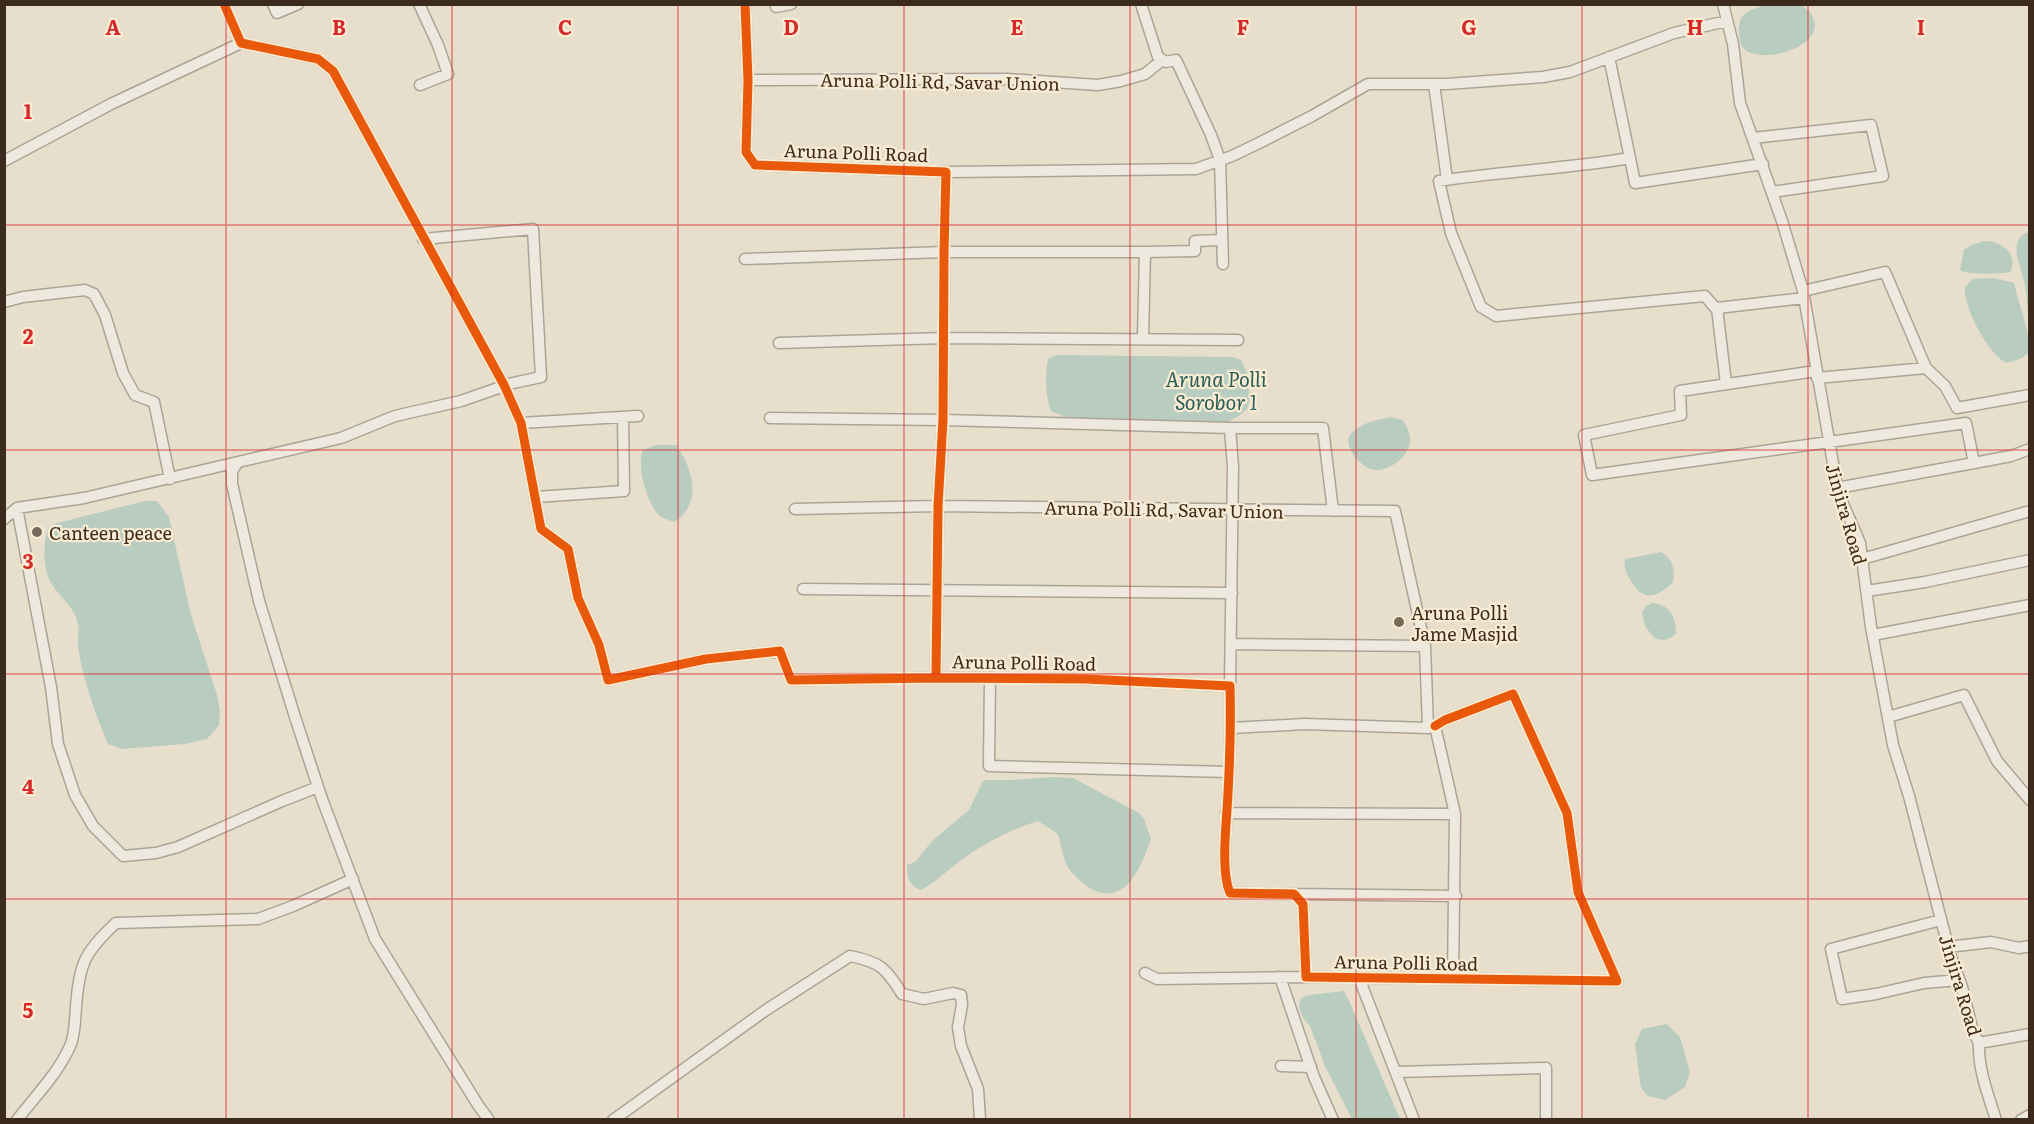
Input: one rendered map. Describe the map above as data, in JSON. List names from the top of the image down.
{
  "streets": {
    "street": ["Aruna Polli Rd, Savar Union", "Aruna Polli Road", "Jinjira Road"]
  },
  "crossings": [
    ["Aruna Polli Rd, Savar Union", "Aruna Polli Road"]
  ],
  "water": ["Aruna Polli Sorobor 1"],
  "places": ["Canteen peace", "Aruna Polli Jame Masjid"],
  "grid": {
    "columns": [
      "A",
      "B",
      "C",
      "D",
      "E",
      "F",
      "G",
      "H",
      "I"
    ],
    "rows": [
      "1",
      "2",
      "3",
      "4",
      "5"
    ]
  }
}
